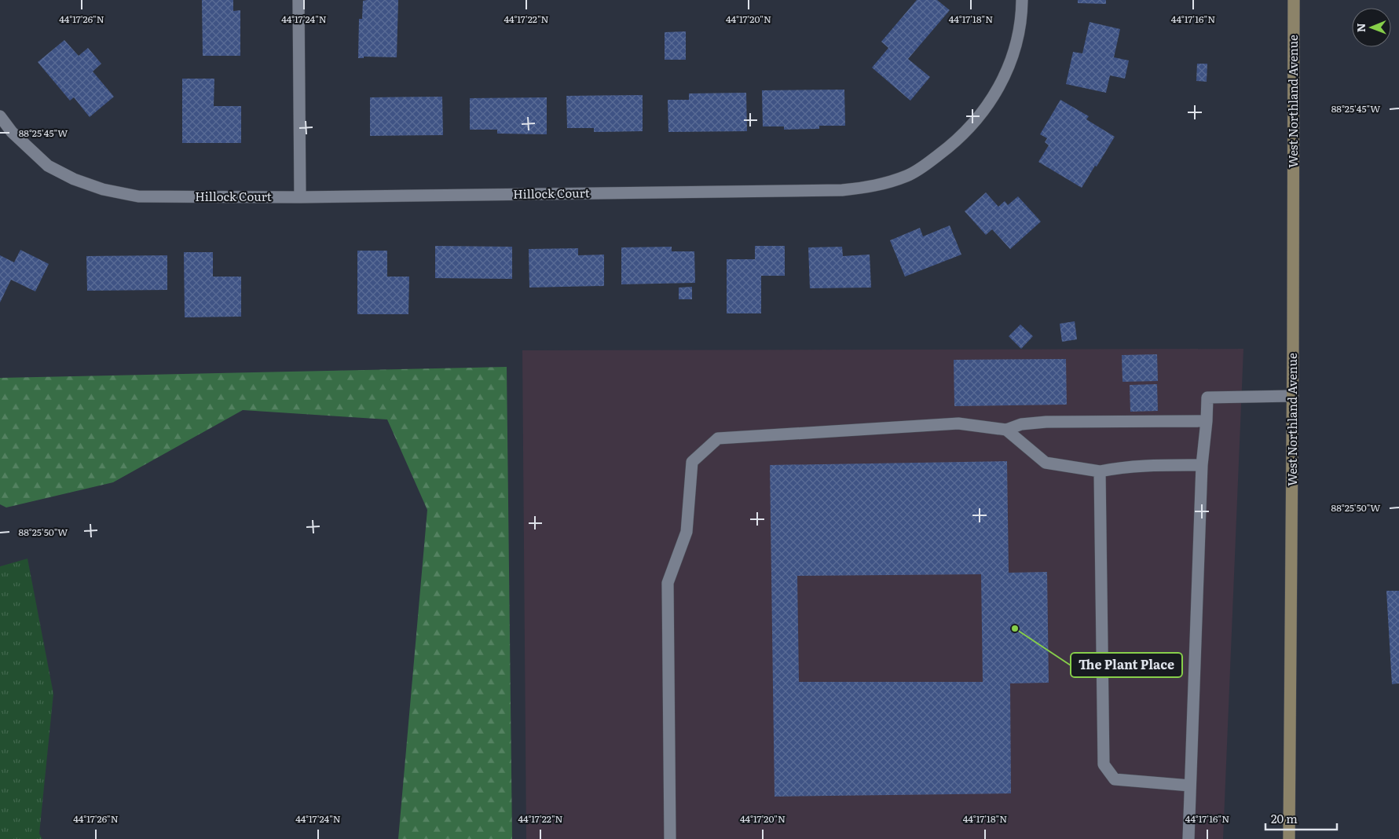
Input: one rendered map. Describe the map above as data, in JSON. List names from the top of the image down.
{
  "streets": {
    "main road": ["West Northland Avenue"],
    "street": ["Hillock Court"]
  },
  "places": ["The Plant Place"],
  "scale_bar": "20 m",
  "north": "left",
  "coordinates": [
    "44°17'26\"N",
    "44°17'24\"N",
    "44°17'22\"N",
    "44°17'20\"N",
    "44°17'18\"N",
    "44°17'16\"N",
    "88°25'45\"W",
    "88°25'50\"W"
  ]
}
